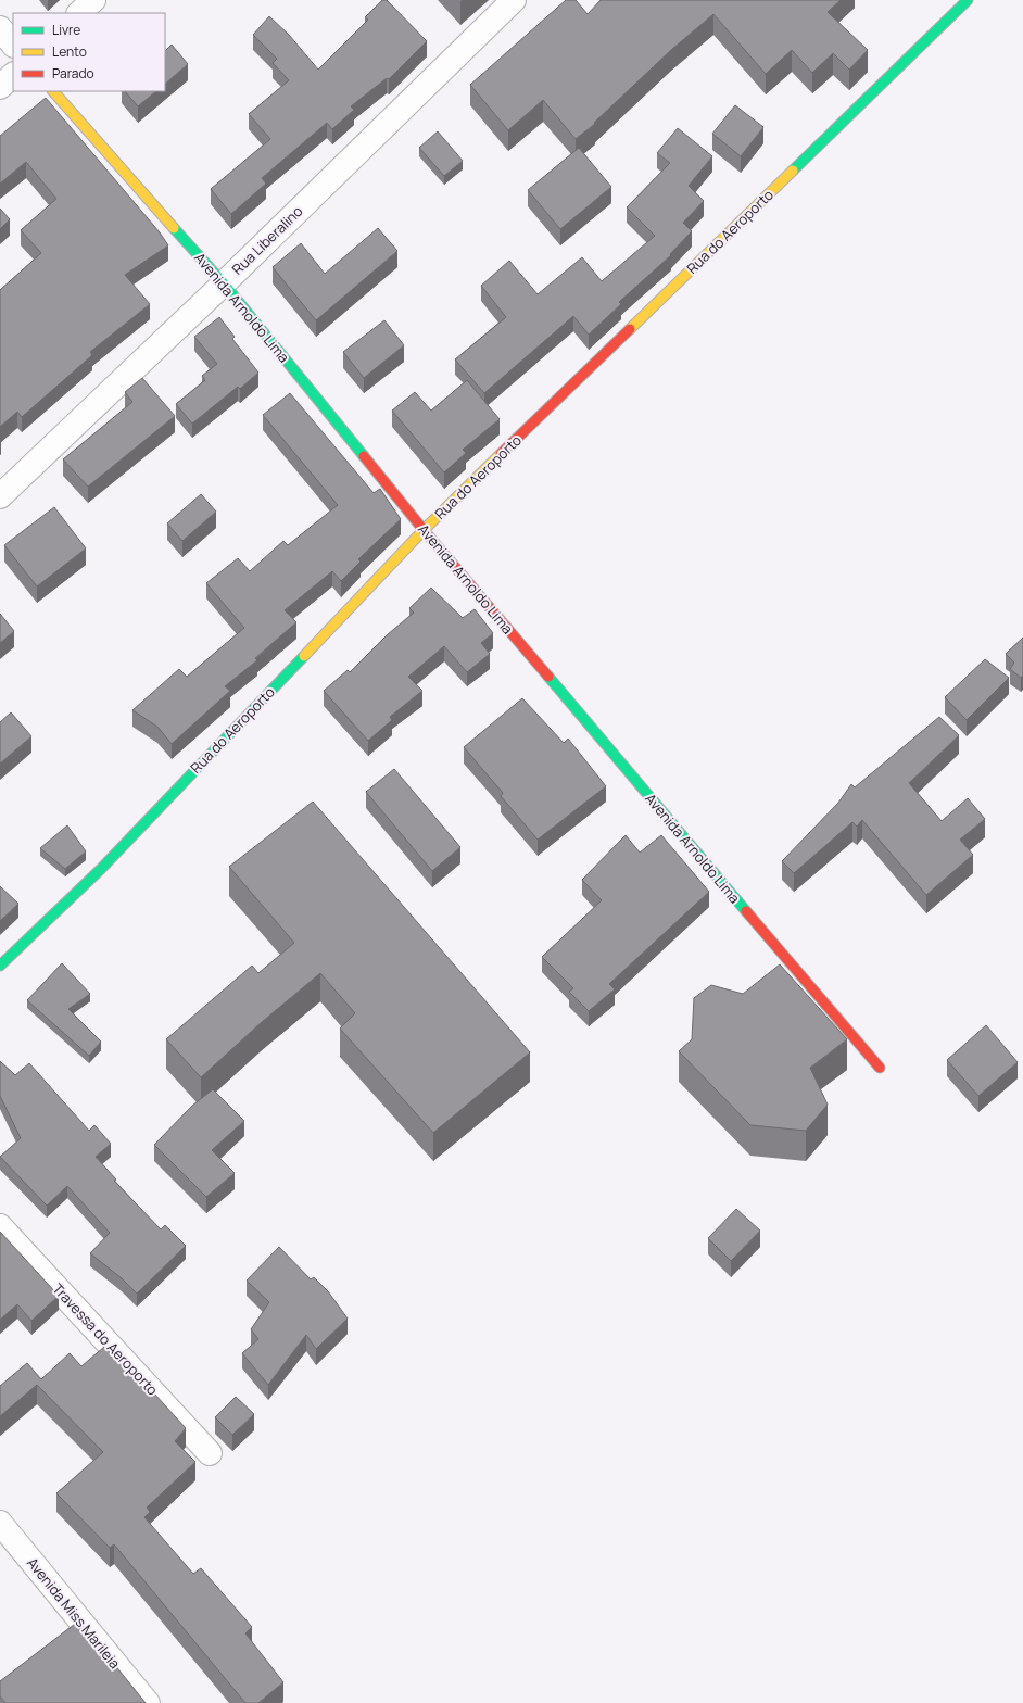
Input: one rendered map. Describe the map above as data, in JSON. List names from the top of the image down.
{
  "streets": {
    "street": [
      "Rua do Aeroporto",
      "Rua Liberalino",
      "Avenida Arnoldo Lima",
      "Travessa do Aeroporto",
      "Avenida Miss Marileia"
    ]
  },
  "crossings": [
    ["Rua do Aeroporto", "Avenida Arnoldo Lima"],
    ["Rua Liberalino", "Avenida Arnoldo Lima"]
  ],
  "legend": ["Livre", "Lento", "Parado"]
}
